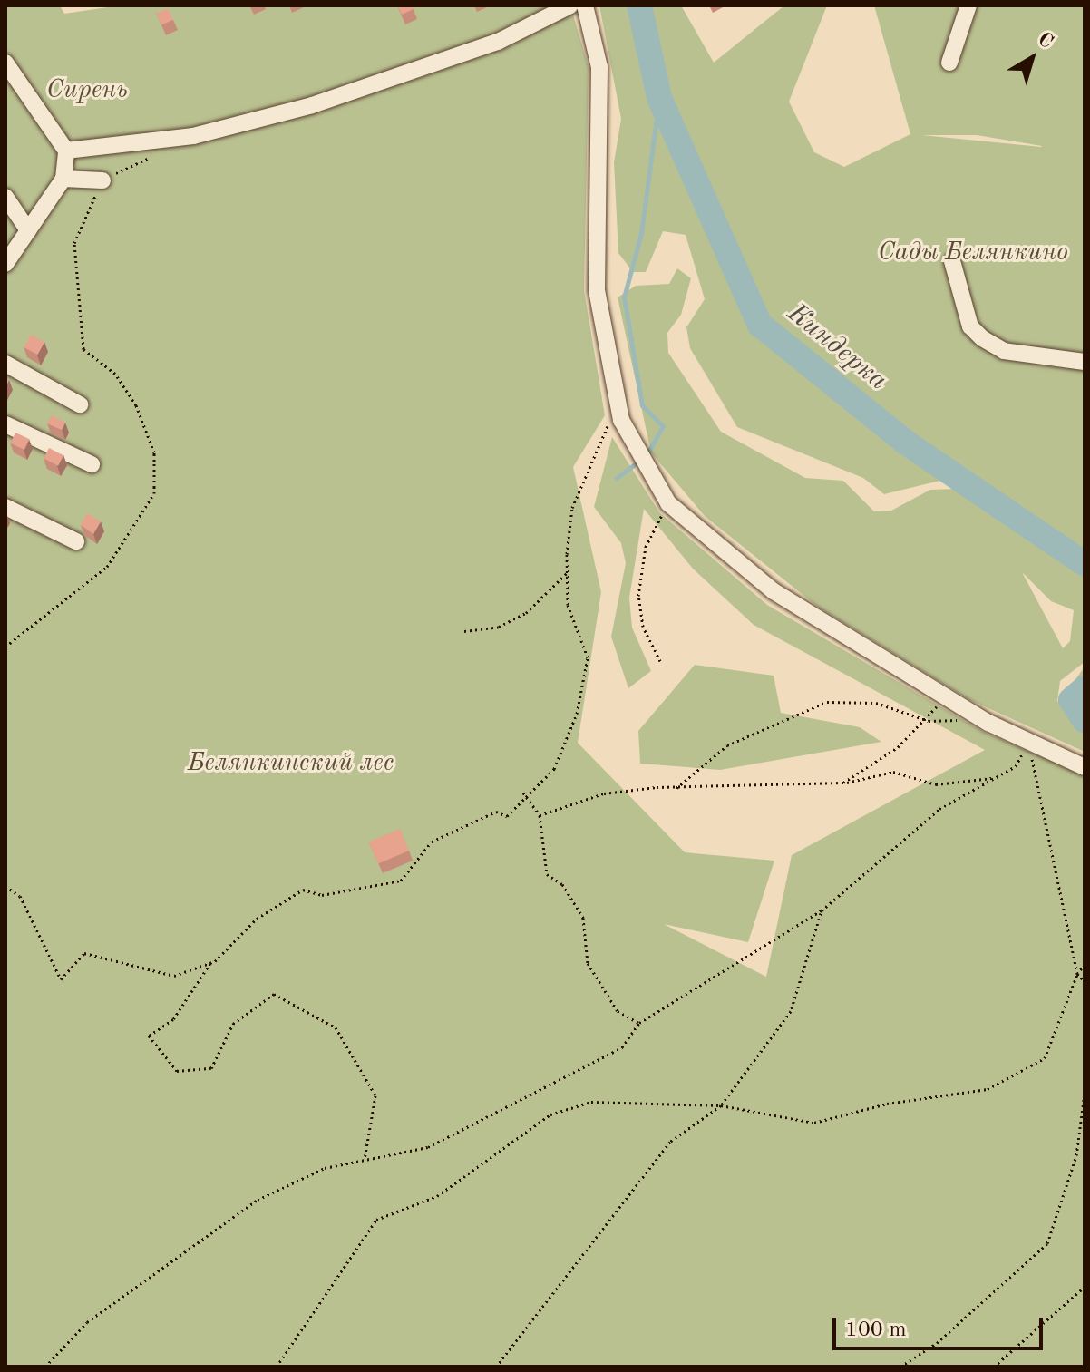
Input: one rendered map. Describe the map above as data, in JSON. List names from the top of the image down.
{
  "water": ["Киндерка"],
  "parks": ["Сирень", "Сады Белянкино", "Белянкинский лес"],
  "scale_bar": "100 m",
  "north": "top right"
}
